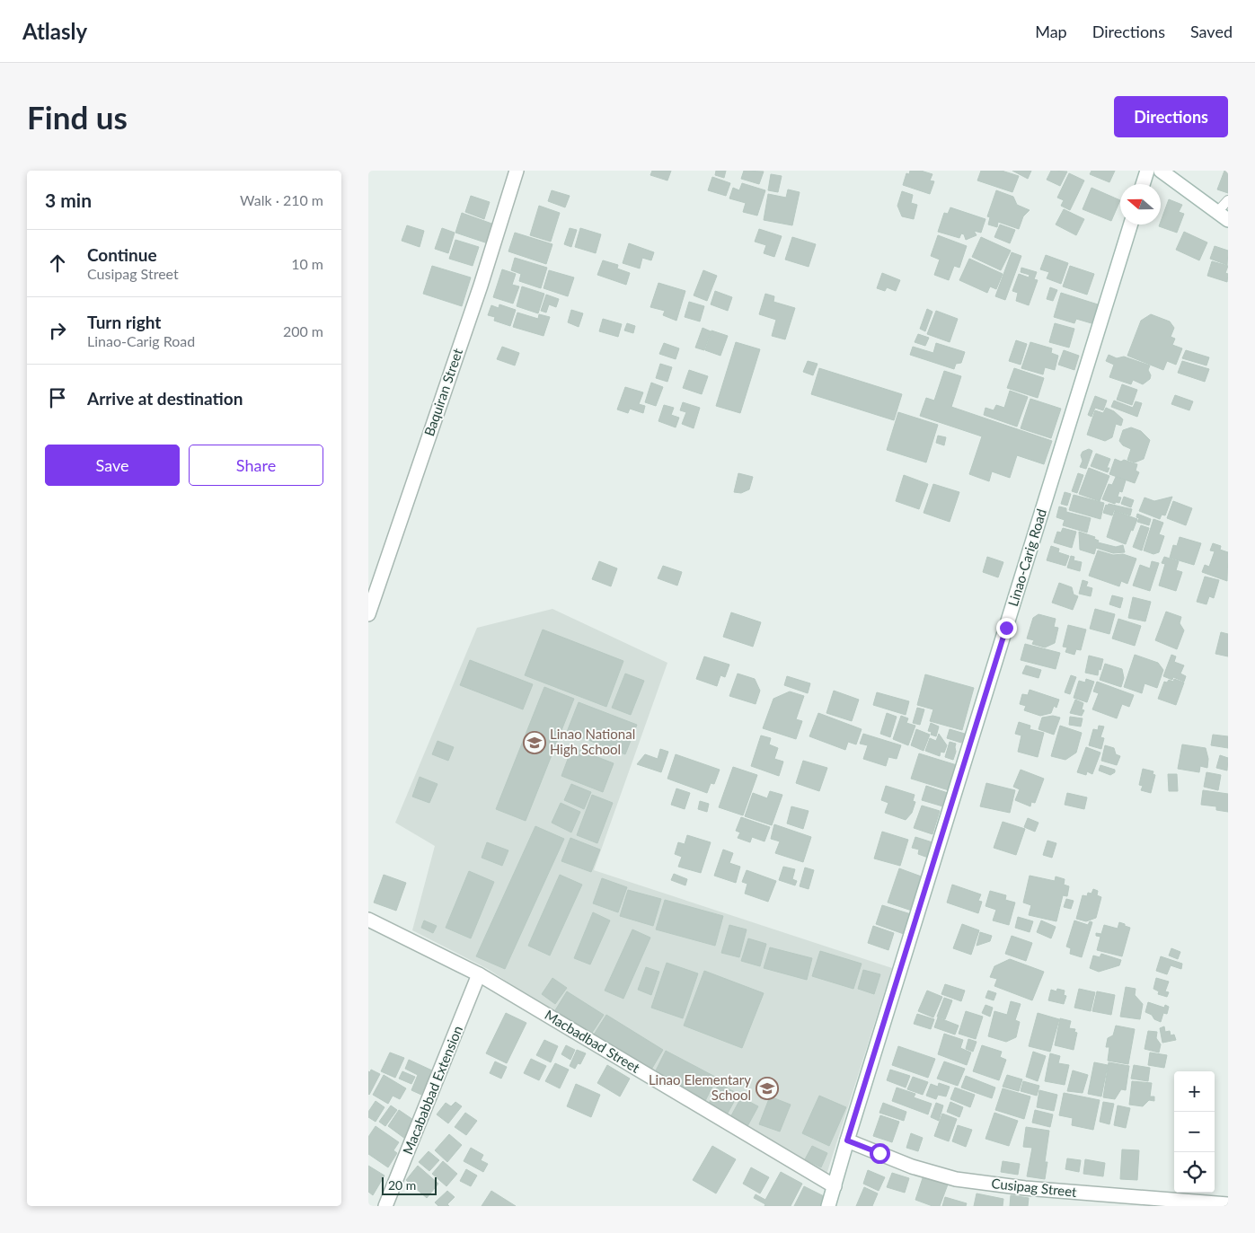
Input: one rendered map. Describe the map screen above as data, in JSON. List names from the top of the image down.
{
  "streets": {
    "street": [
      "Baquiran Street",
      "Linao-Carig Road",
      "Macbadbad Street",
      "Macababbad Extension",
      "Cusipag Street"
    ]
  },
  "crossings": [
    ["Linao-Carig Road", "Macbadbad Street"],
    ["Linao-Carig Road", "Cusipag Street"],
    ["Macbadbad Street", "Macababbad Extension"]
  ],
  "places": {
    "school or university": ["Linao National High School", "Linao Elementary School"]
  },
  "scale_bar": "20 m",
  "north": "left",
  "page": {
    "header": "Atlasly",
    "nav": ["Map", "Directions", "Saved"],
    "buttons": [
      "Directions",
      ["Save", "Share"]
    ],
    "title": "Find us",
    "heading": ["3 min", "Walk · 210 m"],
    "list": [
      ["Continue", "Cusipag Street", "10 m"],
      ["Turn right", "Linao-Carig Road", "200 m"],
      "Arrive at destination"
    ],
    "map_buttons": ["+", "−"],
    "scale": "20 m"
  }
}
